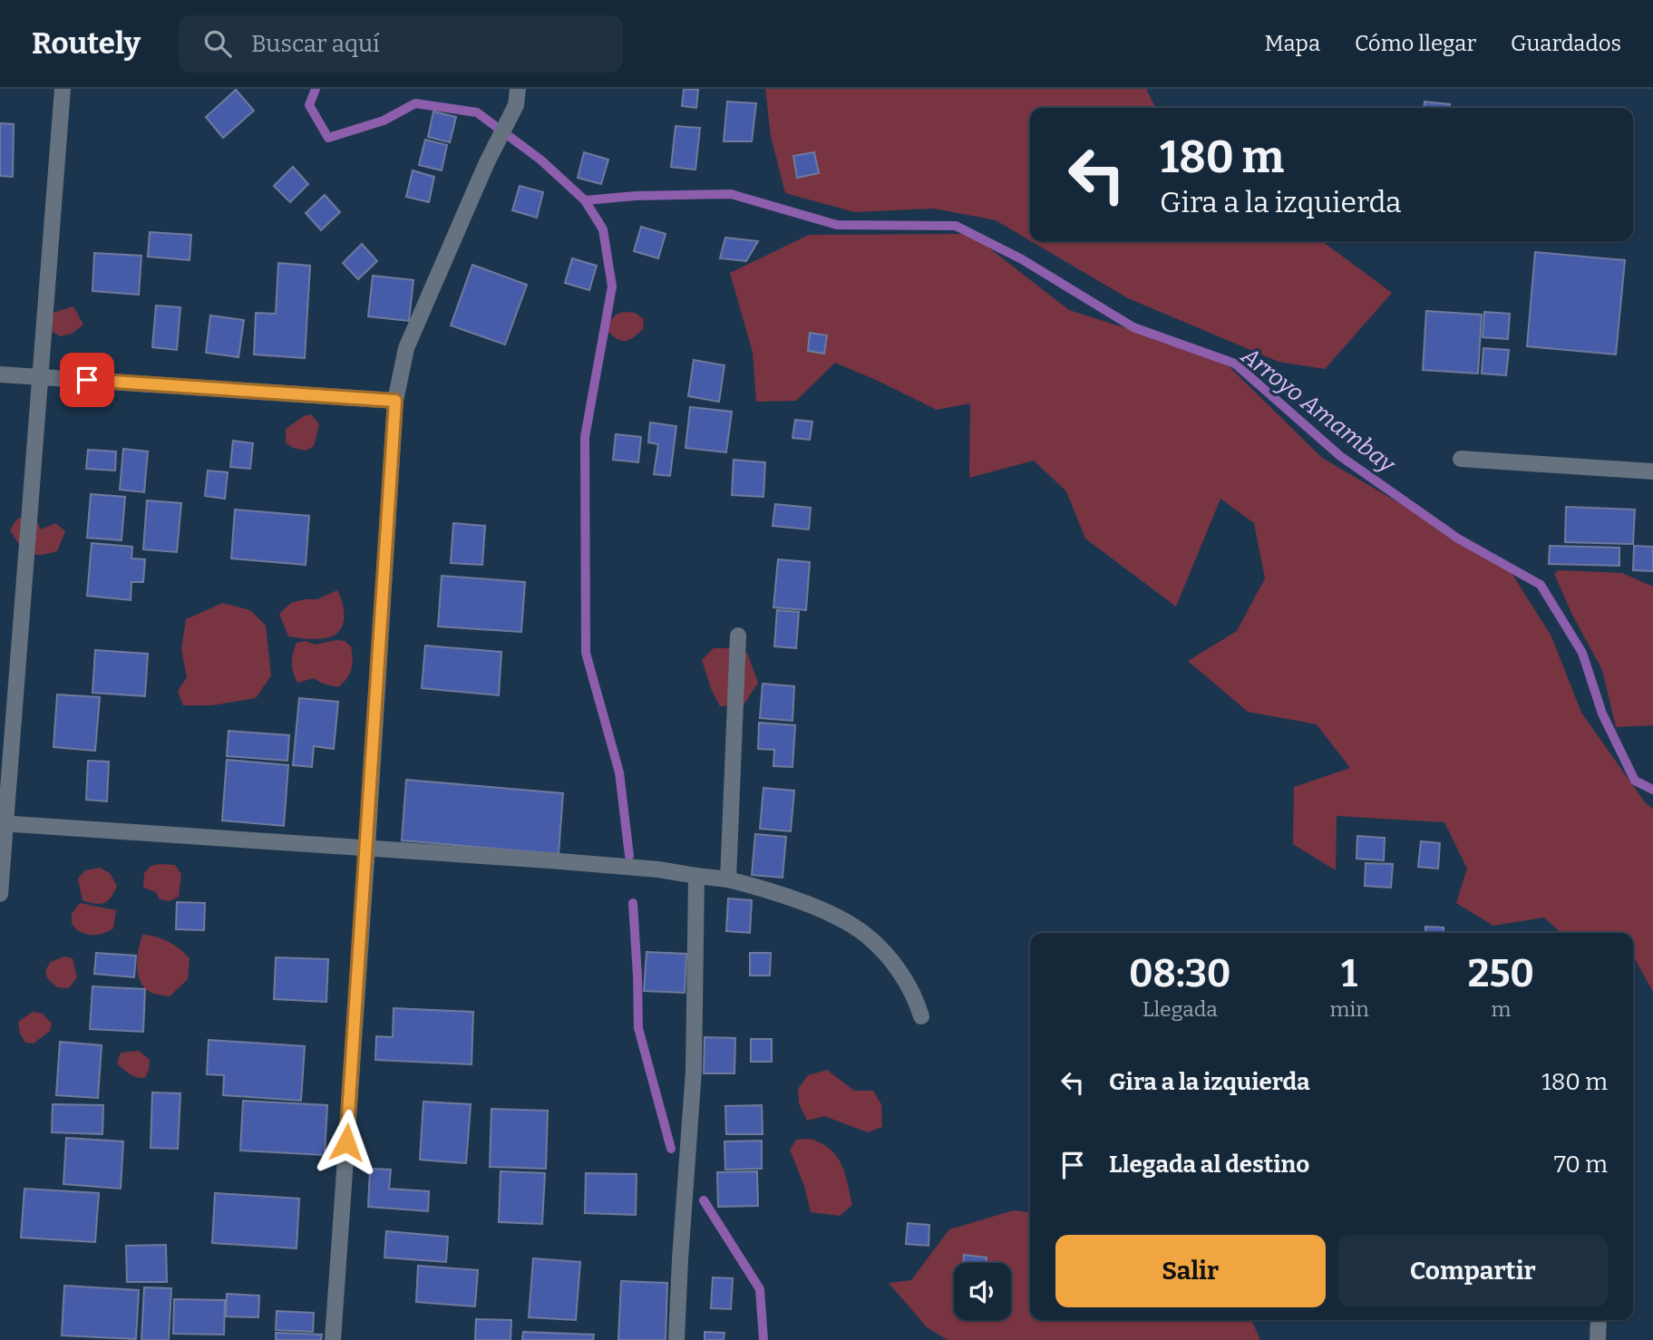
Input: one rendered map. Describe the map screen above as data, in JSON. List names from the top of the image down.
{
  "water": ["Arroyo Amambay"],
  "page": {
    "header": "Routely",
    "search": "Buscar aquí",
    "nav": ["Mapa", "Cómo llegar", "Guardados"],
    "turn": ["180 m", "Gira a la izquierda"],
    "eta": [
      "08:30",
      "Llegada",
      "1",
      "min",
      "250",
      "m"
    ],
    "list": [
      {
        "name": "Gira a la izquierda",
        "value": "180 m"
      },
      {
        "name": "Llegada al destino",
        "value": "70 m"
      }
    ],
    "buttons": ["Salir", "Compartir"]
  }
}
